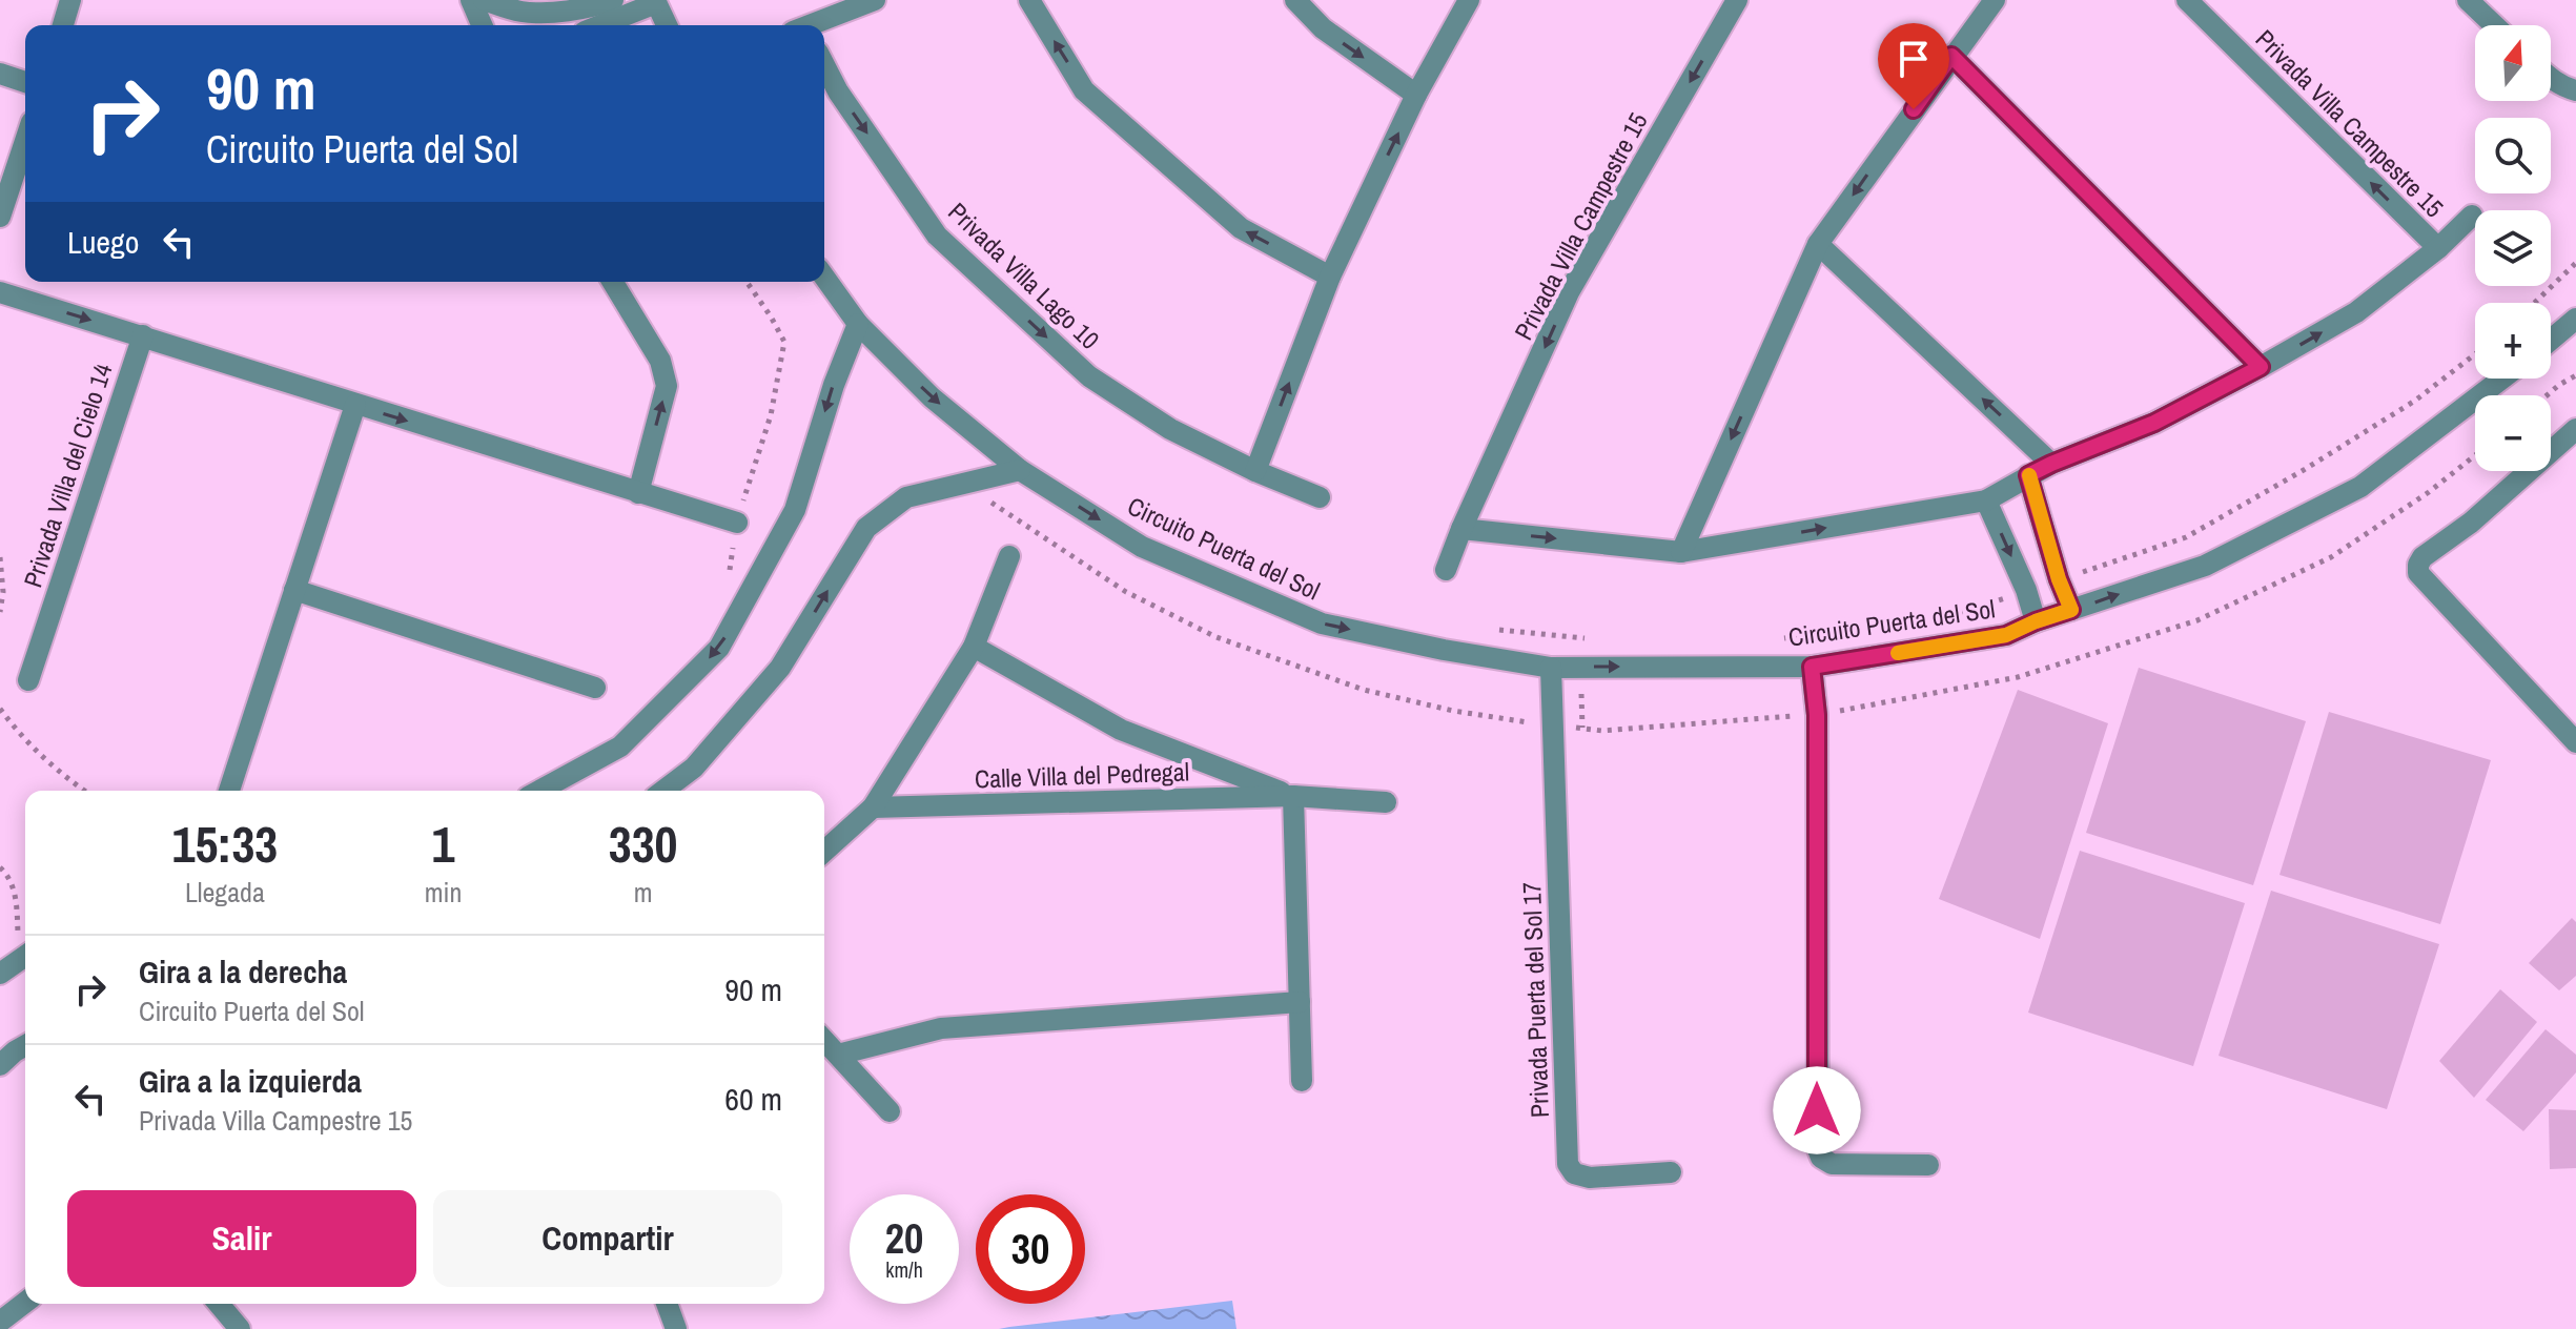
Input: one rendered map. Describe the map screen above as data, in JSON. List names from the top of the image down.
{
  "streets": {
    "street": [
      "Privada Villa Campestre 15",
      "Privada Villa Lago 10",
      "Privada Villa del Cielo 14",
      "Circuito Puerta del Sol",
      "Calle Villa del Pedregal",
      "Privada Puerta del Sol 17"
    ]
  },
  "crossings": [
    ["Privada Villa Campestre 15", "Circuito Puerta del Sol"]
  ],
  "one_way": ["Privada Villa Lago 10", "Circuito Puerta del Sol"],
  "north": "top",
  "page": {
    "map_buttons": ["+", "−"],
    "turn": ["90 m", "Circuito Puerta del Sol"],
    "then": "Luego",
    "eta": [
      "15:33",
      "Llegada",
      "1",
      "min",
      "330",
      "m"
    ],
    "list": [
      {
        "name": "Gira a la derecha",
        "note": "Circuito Puerta del Sol",
        "value": "90 m"
      },
      {
        "name": "Gira a la izquierda",
        "note": "Privada Villa Campestre 15",
        "value": "60 m"
      }
    ],
    "buttons": ["Salir", "Compartir"],
    "speed": "20 km/h",
    "limit": "30"
  }
}
